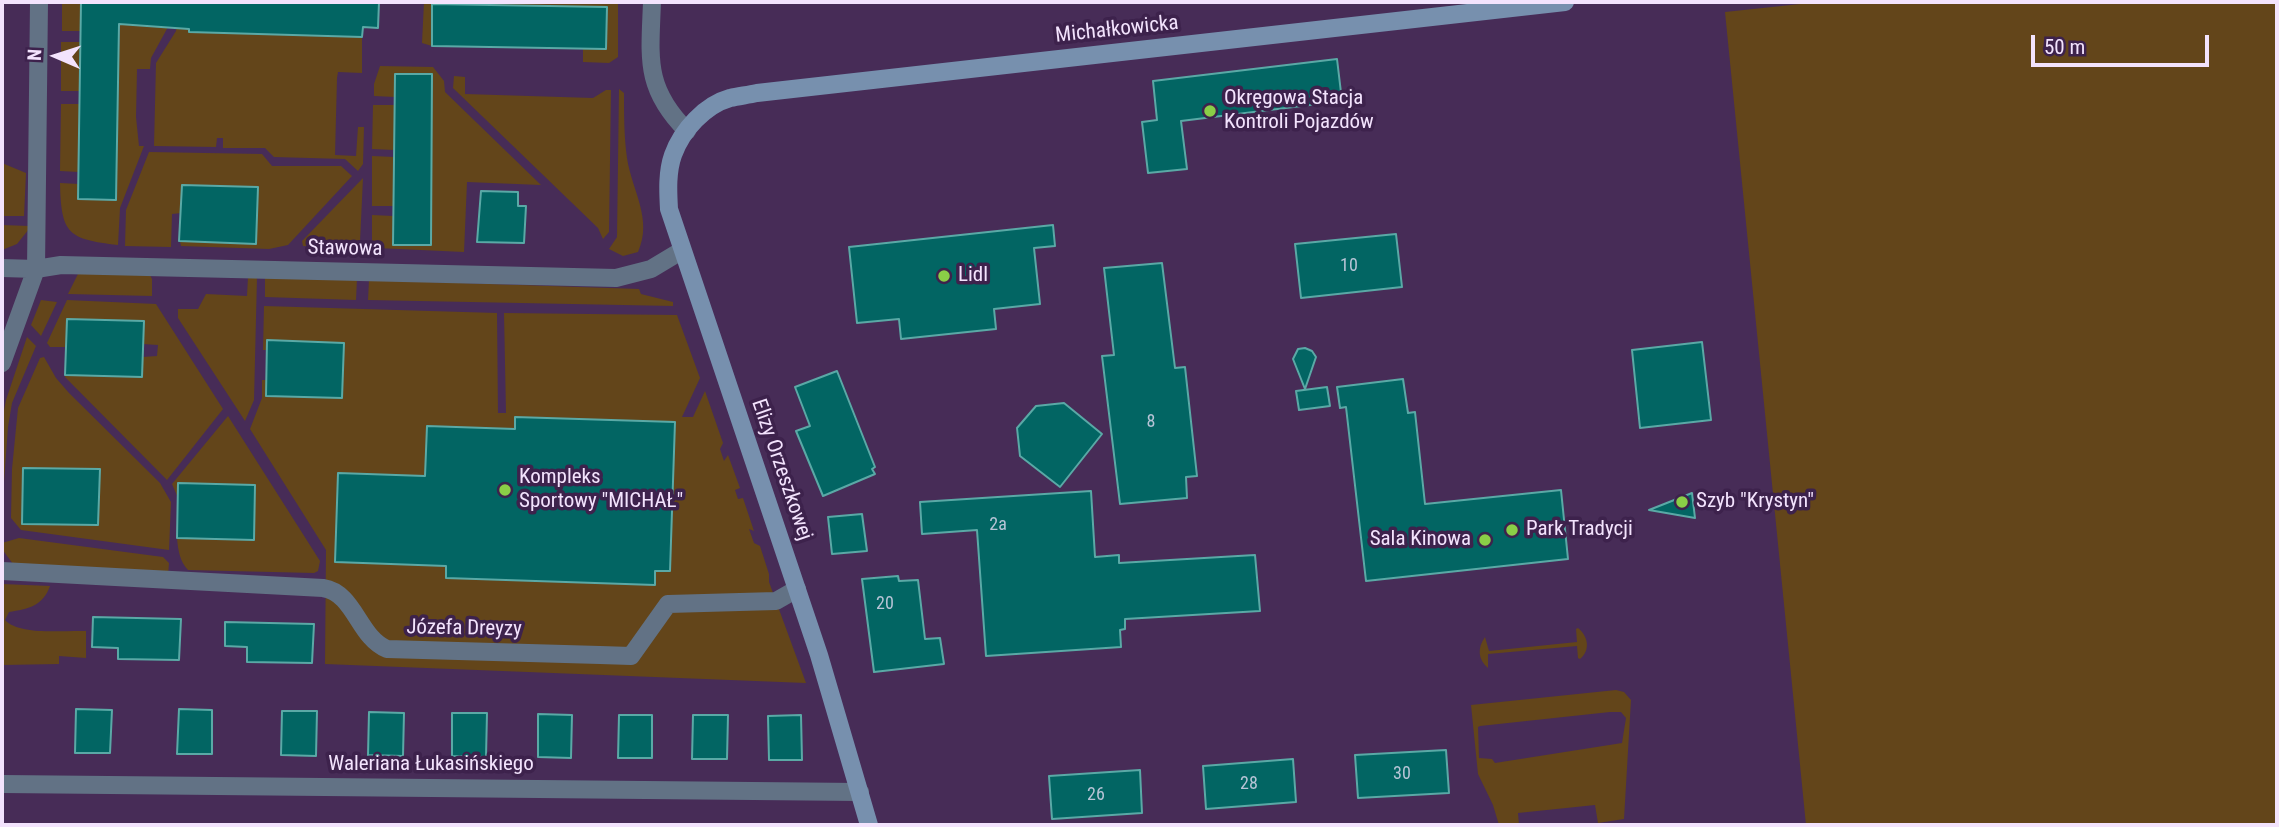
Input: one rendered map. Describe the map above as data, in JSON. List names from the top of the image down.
{
  "streets": {
    "street": [
      "Michałkowicka",
      "Stawowa",
      "Elizy Orzeszkowej",
      "Józefa Dreyzy",
      "Waleriana Łukasińskiego"
    ]
  },
  "crossings": [
    ["Michałkowicka", "Elizy Orzeszkowej"],
    ["Stawowa", "Elizy Orzeszkowej"],
    ["Elizy Orzeszkowej", "Józefa Dreyzy"],
    ["Elizy Orzeszkowej", "Waleriana Łukasińskiego"]
  ],
  "places": [
    "Okręgowa Stacja Kontroli Pojazdów",
    "Lidl",
    "Kompleks Sportowy \"MICHAŁ\"",
    "Szyb \"Krystyn\"",
    "Park Tradycji",
    "Sala Kinowa"
  ],
  "house_numbers": [
    "10",
    "8",
    "2a",
    "20",
    "30",
    "28",
    "26"
  ],
  "scale_bar": "50 m",
  "north": "left"
}
